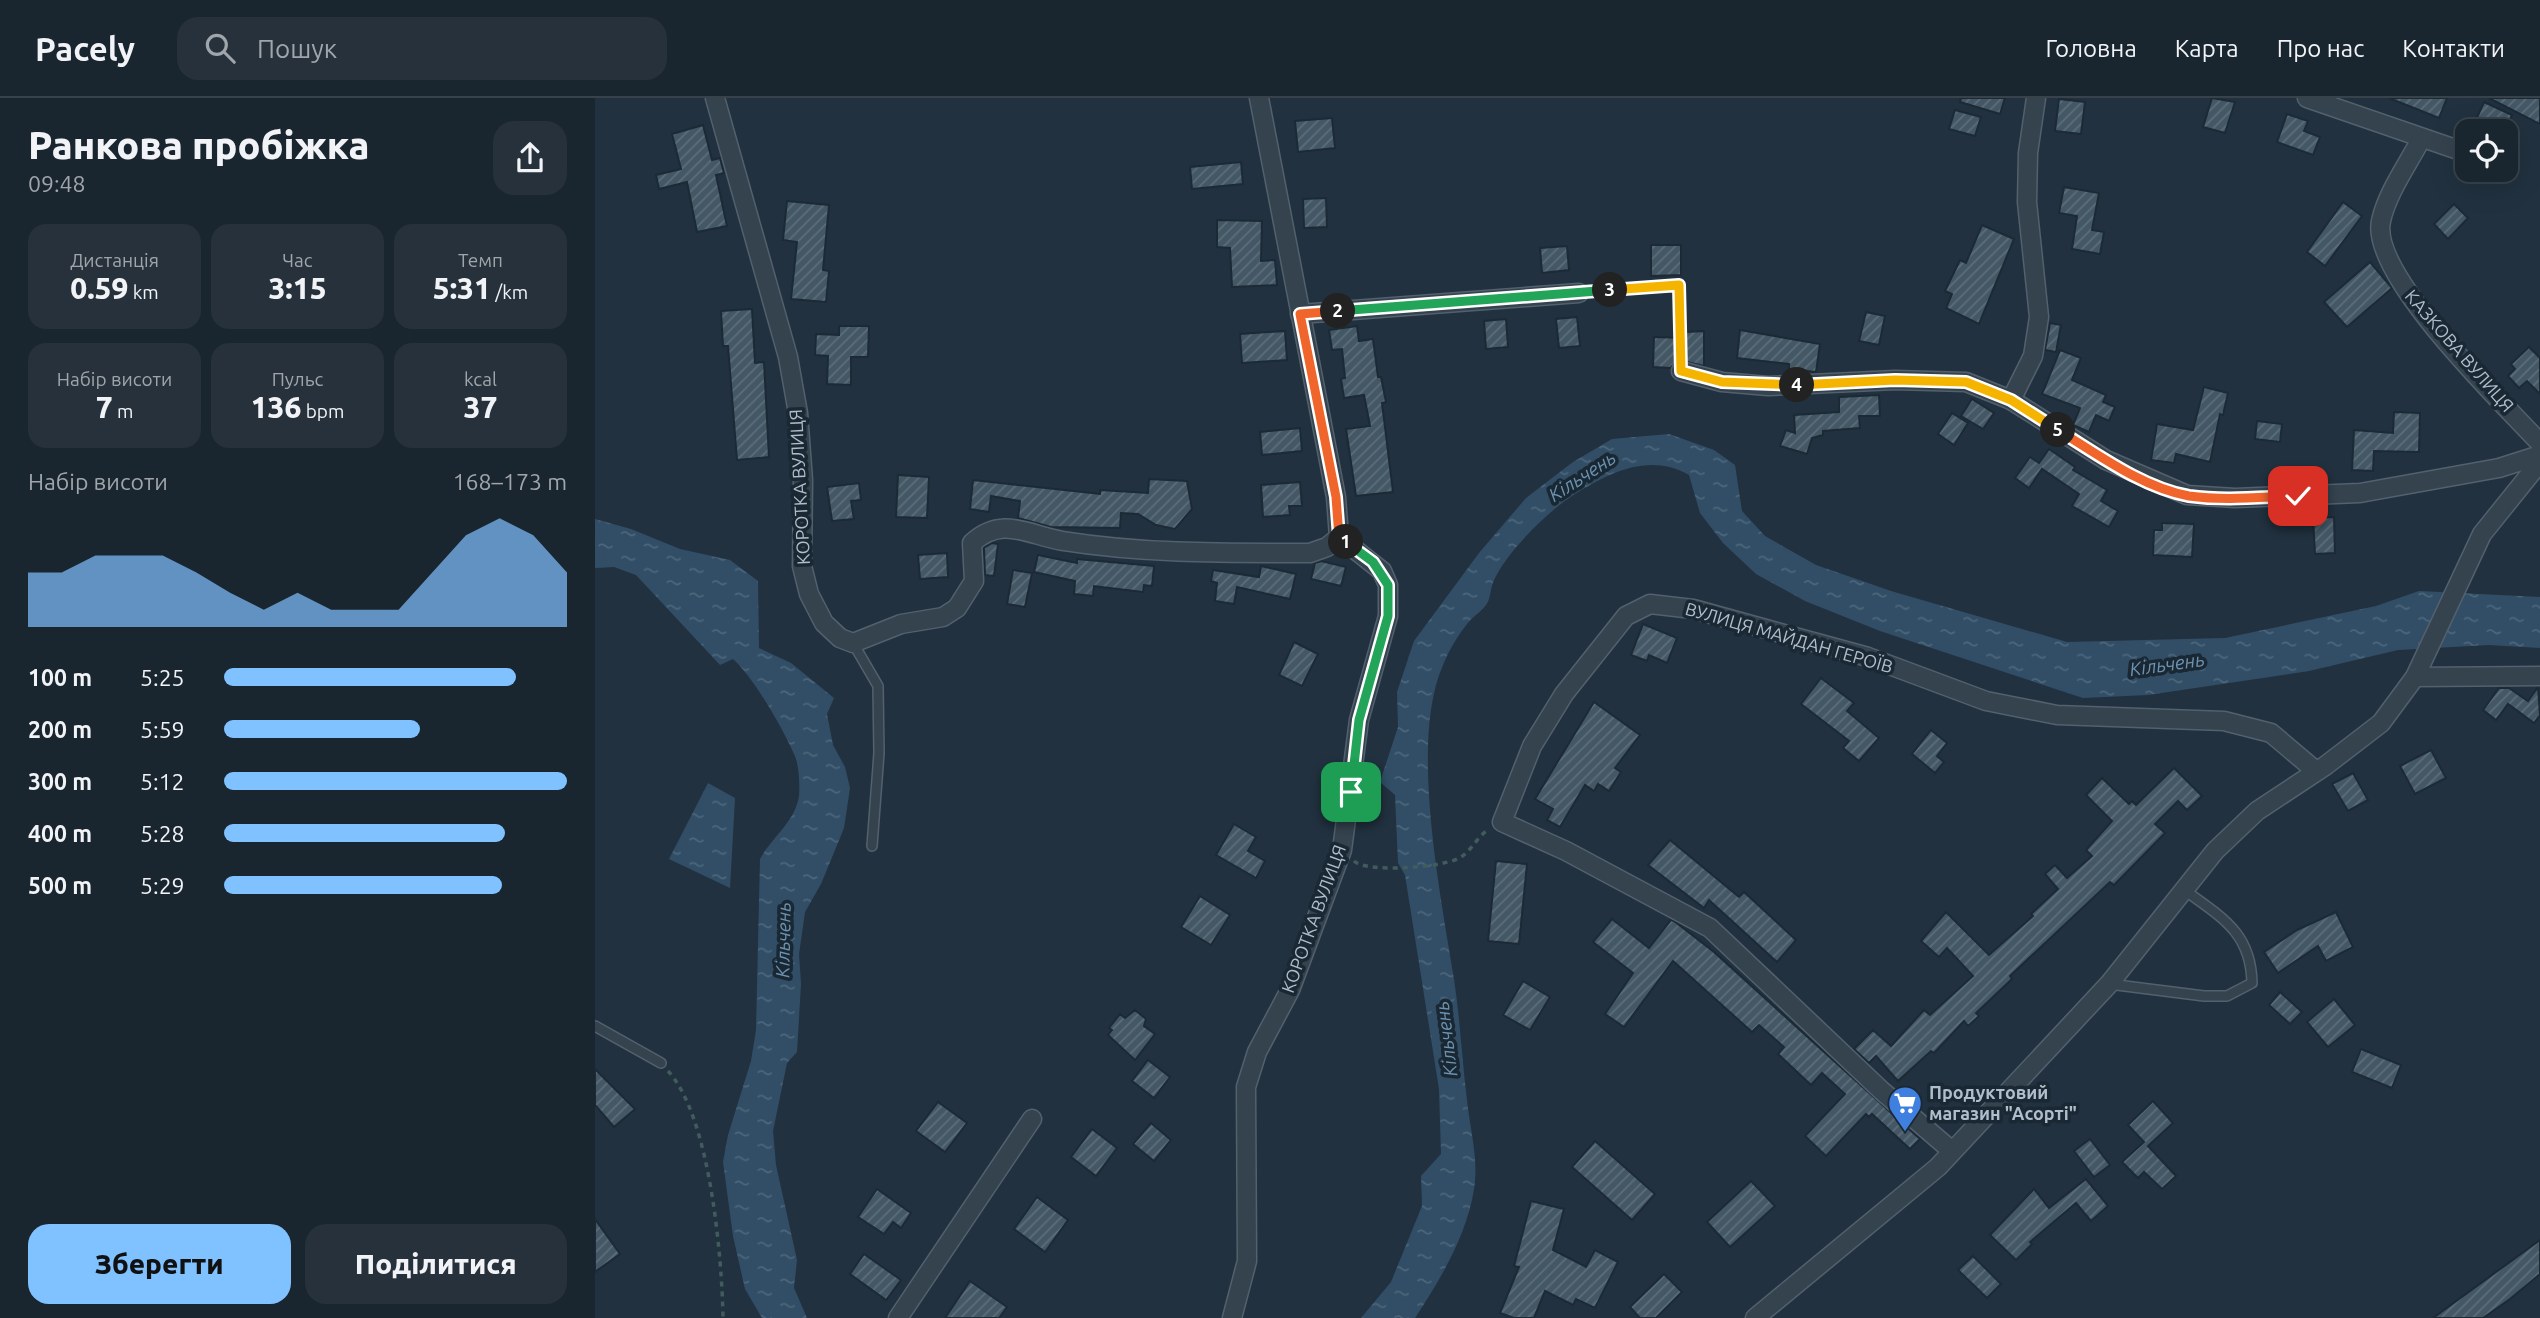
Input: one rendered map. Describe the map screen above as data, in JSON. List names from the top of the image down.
{
  "streets": {
    "street": ["КАЗКОВА ВУЛИЦЯ", "КОРОТКА ВУЛИЦЯ", "ВУЛИЦЯ МАЙДАН ГЕРОЇВ"]
  },
  "water": ["Кільчень"],
  "places": {
    "supermarket": ["Продуктовий магазин \"Асорті\""]
  },
  "page": {
    "header": "Pacely",
    "search": "Пошук",
    "nav": [
      "Головна",
      "Карта",
      "Про нас",
      "Контакти"
    ],
    "heading": ["Ранкова пробіжка", "09:48"],
    "stats": [
      ["Дистанція", "0.59 km"],
      ["Час", "3:15"],
      ["Темп", "5:31 /km"],
      ["Набір висоти", "7 m"],
      ["Пульс", "136 bpm"],
      ["kcal", "37"]
    ],
    "pins": [
      "3",
      "2",
      "4",
      "5",
      "1"
    ],
    "chart": ["Набір висоти", "168–173 m"],
    "list": [
      {
        "name": "100 m",
        "note": "5:25"
      },
      {
        "name": "200 m",
        "note": "5:59"
      },
      {
        "name": "300 m",
        "note": "5:12"
      },
      {
        "name": "400 m",
        "note": "5:28"
      },
      {
        "name": "500 m",
        "note": "5:29"
      }
    ],
    "buttons": ["Зберегти", "Поділитися"]
  }
}
